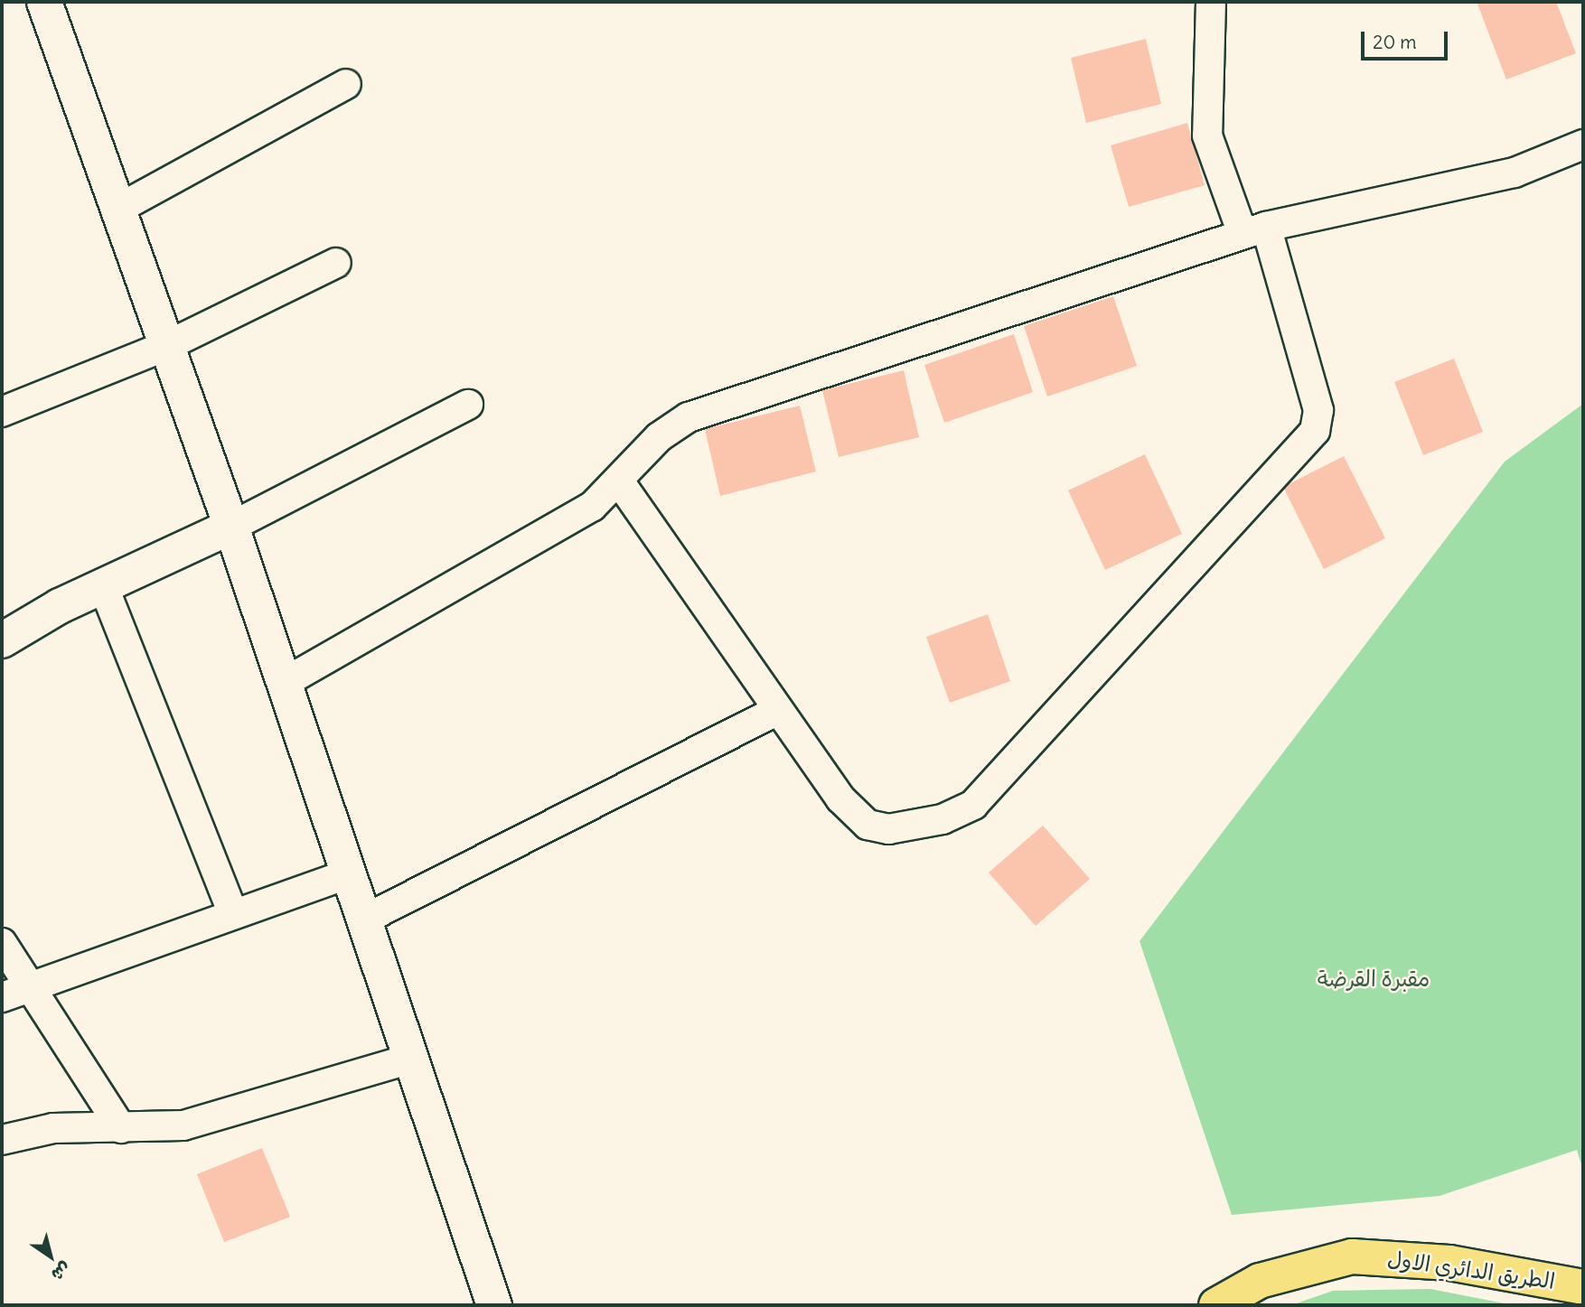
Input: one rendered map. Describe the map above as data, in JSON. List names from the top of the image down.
{
  "streets": {
    "main road": ["الطريق الدائري الاول"]
  },
  "parks": ["مقبرة القرضة"],
  "scale_bar": "20 m",
  "north": "bottom right"
}
